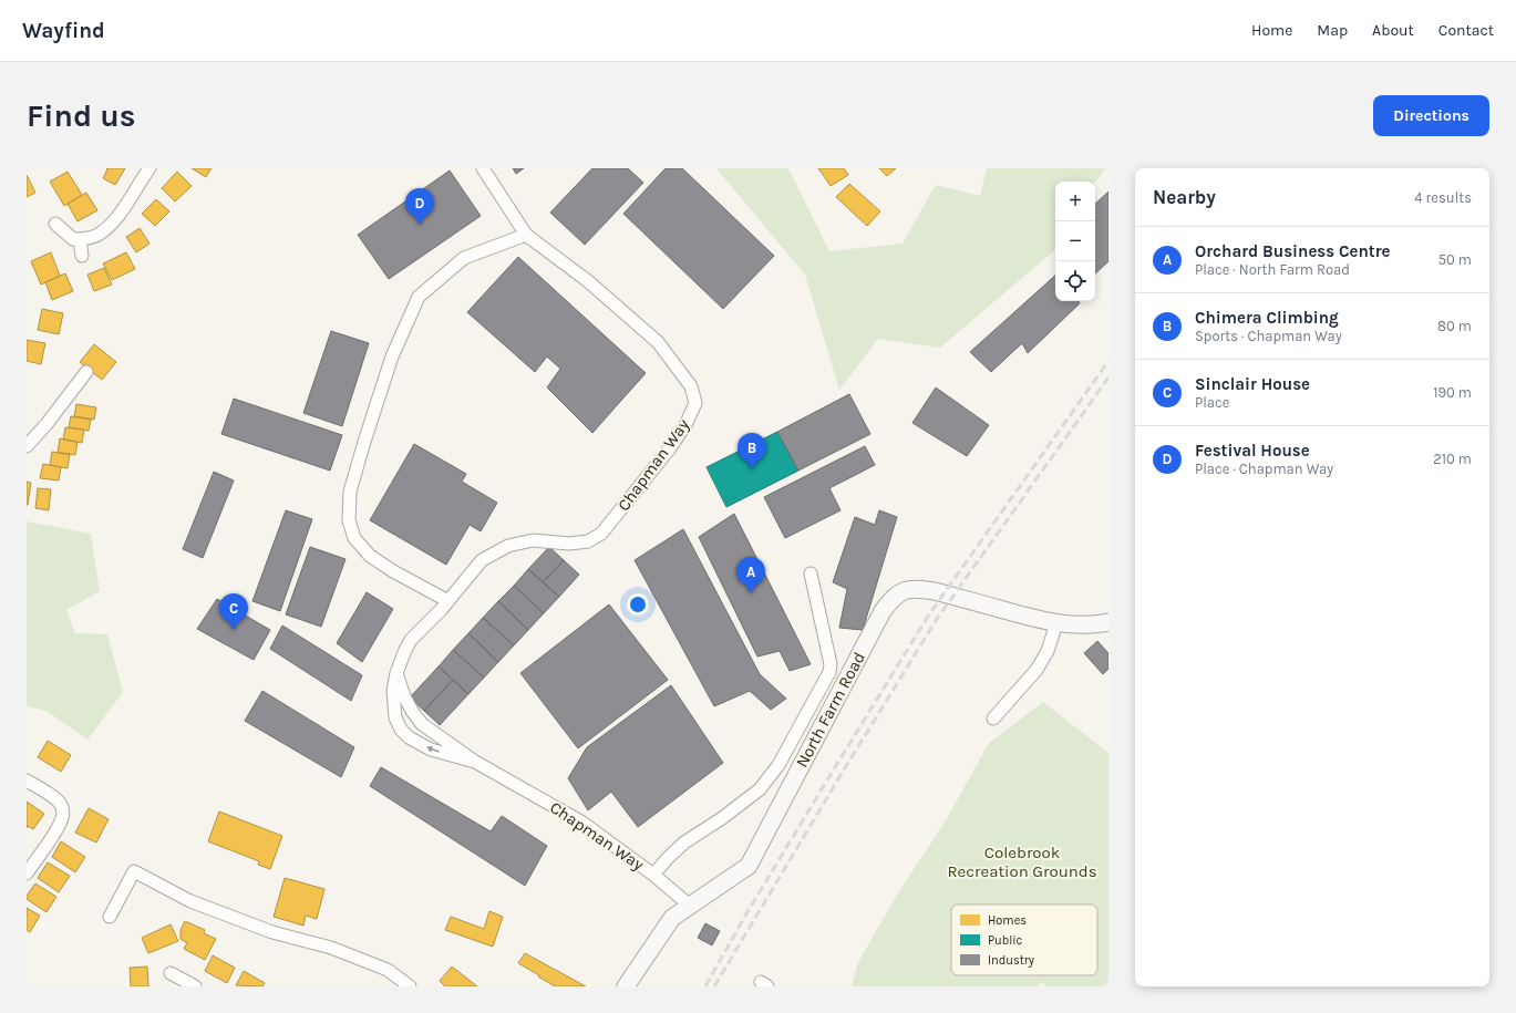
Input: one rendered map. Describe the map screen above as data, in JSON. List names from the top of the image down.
{
  "streets": {
    "street": ["Chapman Way", "North Farm Road"]
  },
  "crossings": [
    ["Chapman Way", "North Farm Road"]
  ],
  "parks": ["Colebrook Recreation Grounds"],
  "legend": ["Homes", "Public", "Industry"],
  "page": {
    "header": "Wayfind",
    "nav": [
      "Home",
      "Map",
      "About",
      "Contact"
    ],
    "buttons": "Directions",
    "title": "Find us",
    "heading": ["Nearby", "4 results"],
    "map_buttons": ["+", "−"],
    "pins": [
      "D",
      "B",
      "A",
      "C"
    ],
    "list": [
      {
        "mark": "A",
        "name": "Orchard Business Centre",
        "note": "Place · North Farm Road",
        "value": "50 m"
      },
      {
        "mark": "B",
        "name": "Chimera Climbing",
        "note": "Sports · Chapman Way",
        "value": "80 m"
      },
      {
        "mark": "C",
        "name": "Sinclair House",
        "note": "Place",
        "value": "190 m"
      },
      {
        "mark": "D",
        "name": "Festival House",
        "note": "Place · Chapman Way",
        "value": "210 m"
      }
    ]
  }
}
